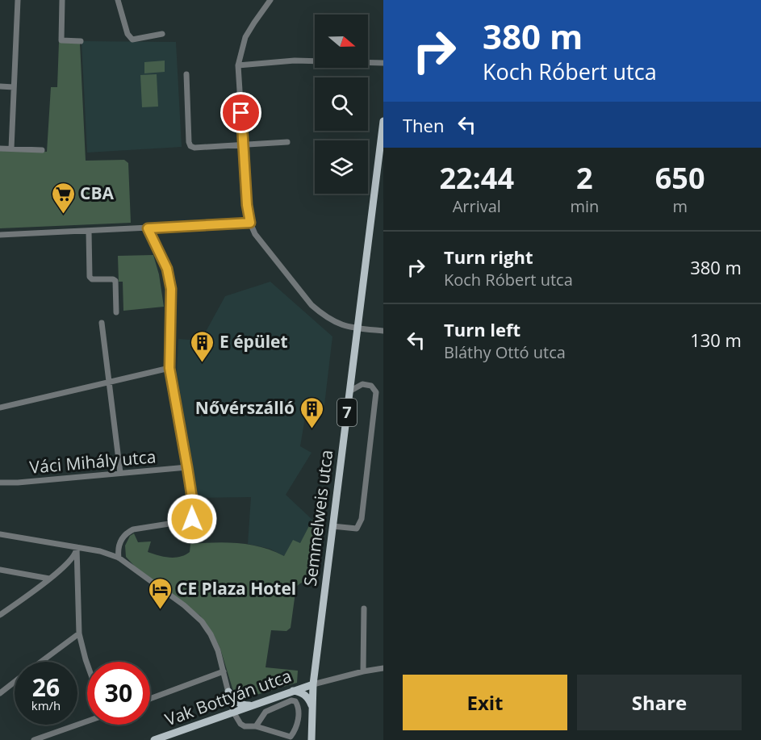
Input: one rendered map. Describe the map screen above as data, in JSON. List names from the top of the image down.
{
  "streets": {
    "main road": ["7", "Semmelweis utca", "Vak Bottyán utca"],
    "street": ["Váci Mihály utca"]
  },
  "crossings": [
    ["7", "Semmelweis utca"],
    ["Semmelweis utca", "Vak Bottyán utca"]
  ],
  "places": {
    "supermarket": ["CBA"],
    "building": ["E épület", "Nővérszálló"],
    "hotel": ["CE Plaza Hotel"]
  },
  "north": "right",
  "page": {
    "turn": ["380 m", "Koch Róbert utca"],
    "then": "Then",
    "eta": [
      "22:44",
      "Arrival",
      "2",
      "min",
      "650",
      "m"
    ],
    "list": [
      {
        "name": "Turn right",
        "note": "Koch Róbert utca",
        "value": "380 m"
      },
      {
        "name": "Turn left",
        "note": "Bláthy Ottó utca",
        "value": "130 m"
      }
    ],
    "speed": "26 km/h",
    "limit": "30",
    "buttons": ["Exit", "Share"]
  }
}
